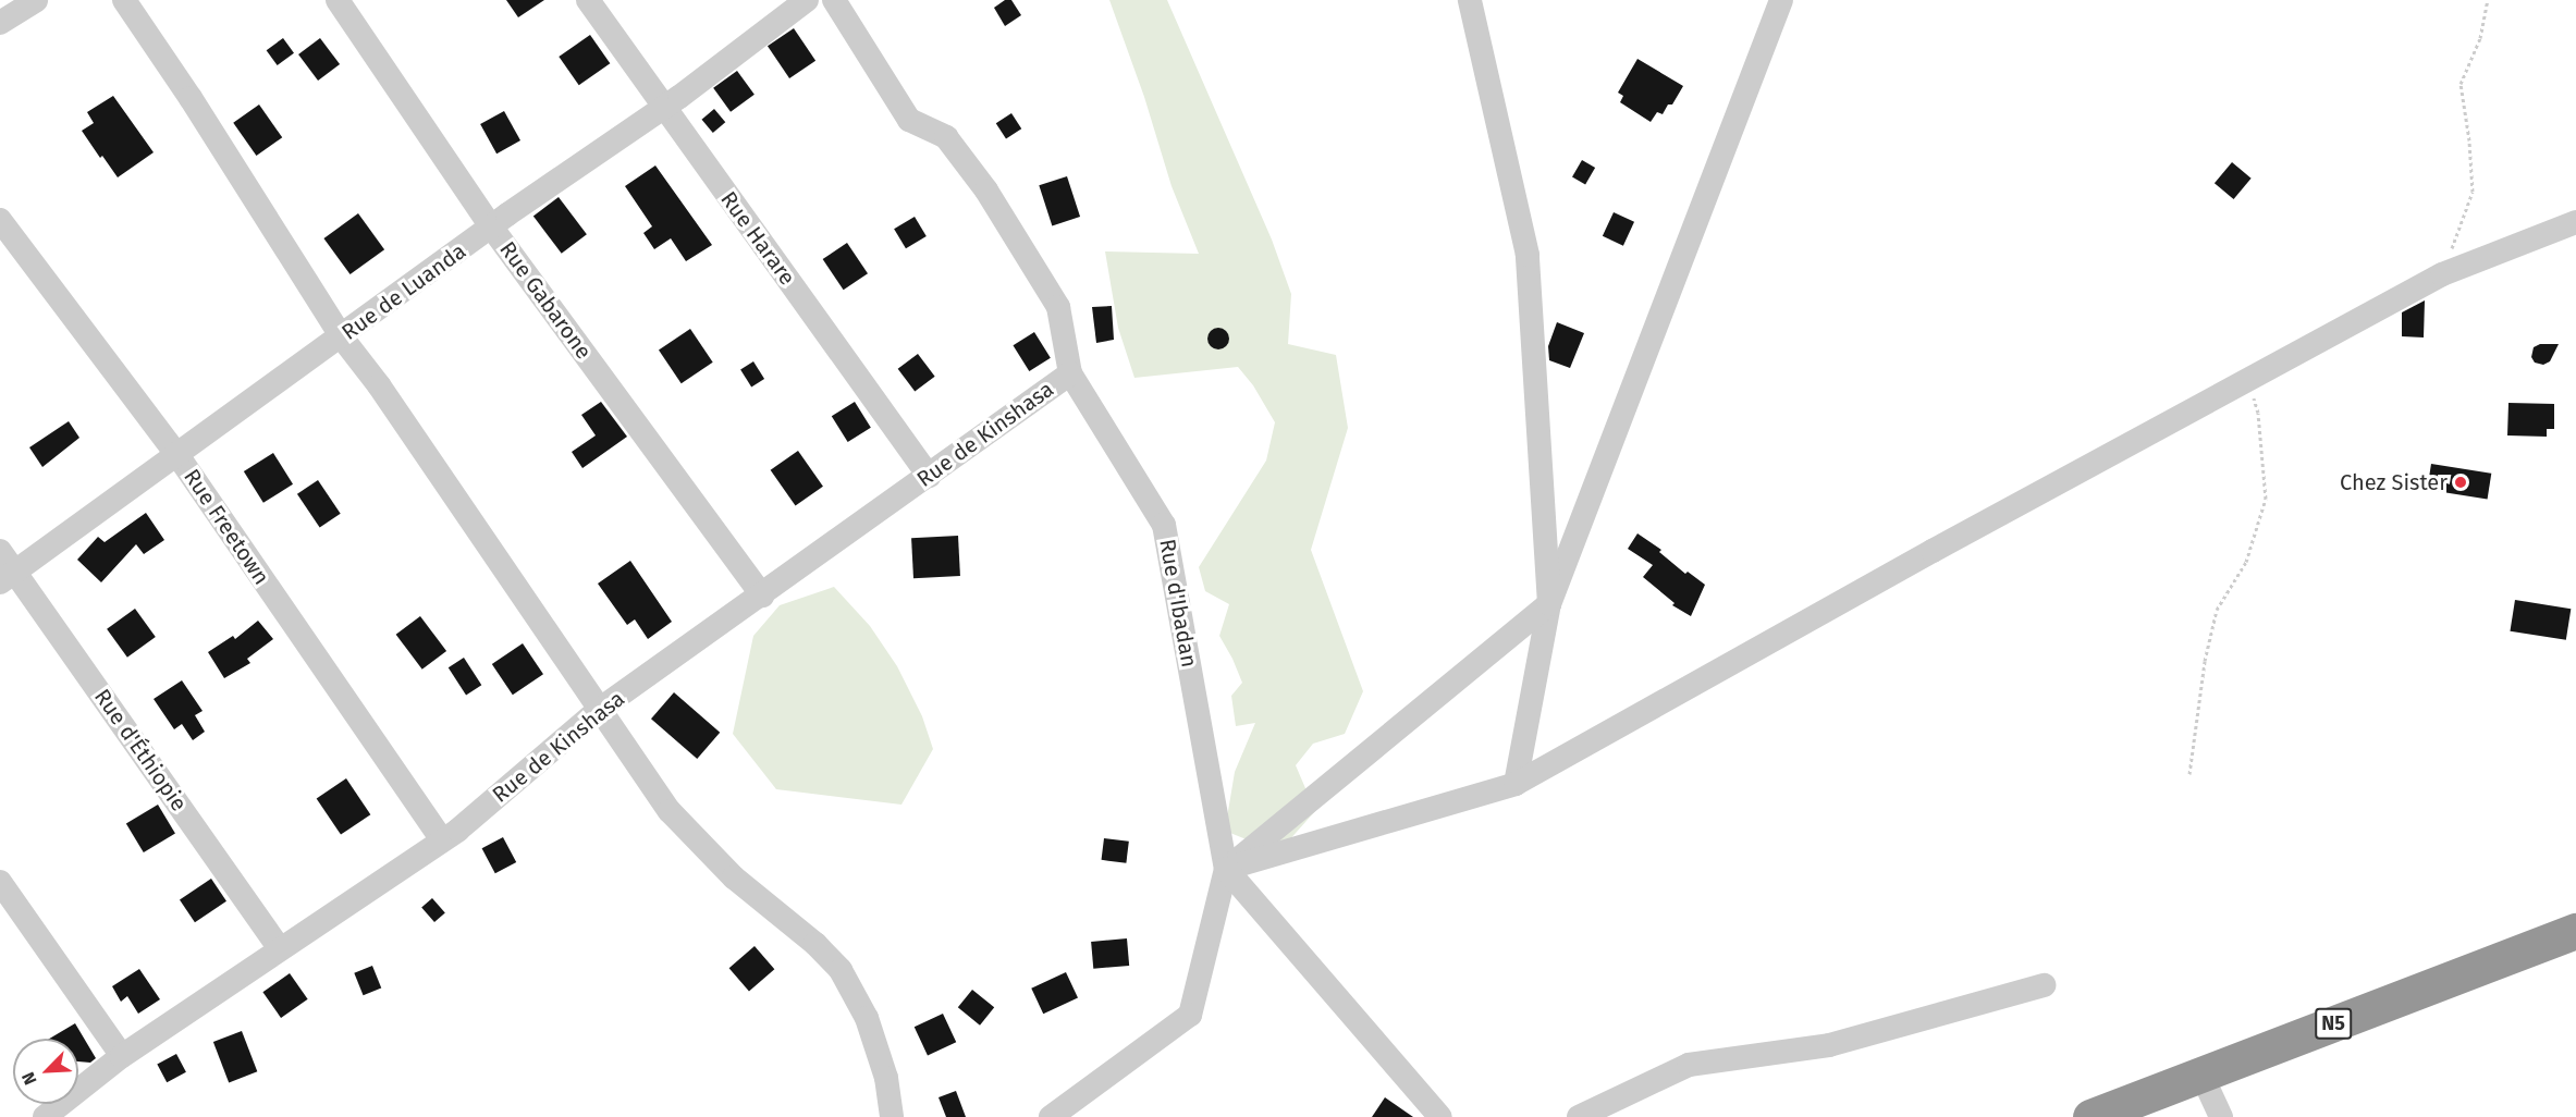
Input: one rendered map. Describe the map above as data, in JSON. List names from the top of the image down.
{
  "streets": {
    "highway": ["N5"],
    "street": [
      "Rue Harare",
      "Rue de Luanda",
      "Rue Gabarone",
      "Rue de Kinshasa",
      "Rue Freetown",
      "Rue d'Ibadan",
      "Rue d'Éthiopie"
    ]
  },
  "crossings": [
    ["Rue Harare", "Rue de Luanda"],
    ["Rue Harare", "Rue de Kinshasa"],
    ["Rue de Luanda", "Rue Gabarone"],
    ["Rue de Luanda", "Rue Freetown"],
    ["Rue de Luanda", "Rue d'Éthiopie"],
    ["Rue Gabarone", "Rue de Kinshasa"],
    ["Rue de Kinshasa", "Rue Freetown"],
    ["Rue de Kinshasa", "Rue d'Ibadan"],
    ["Rue de Kinshasa", "Rue d'Éthiopie"]
  ],
  "places": ["Chez Sister"],
  "north": "bottom left"
}
